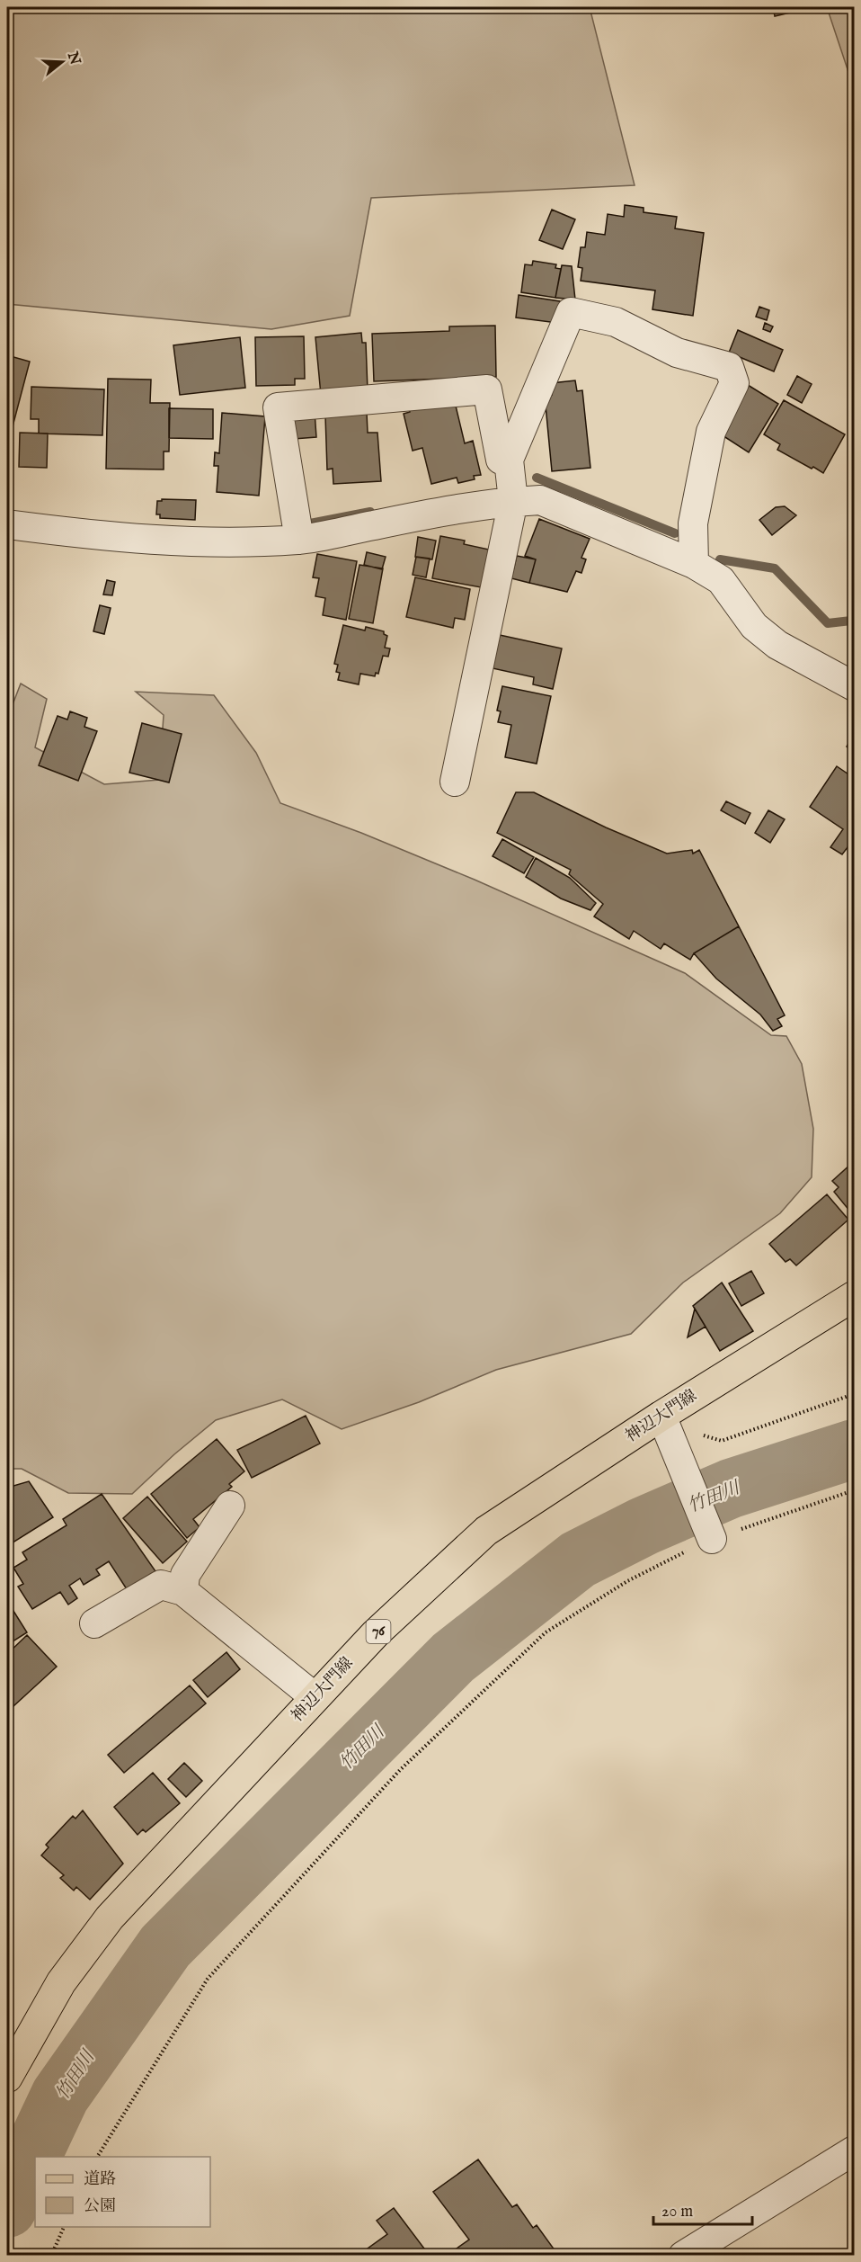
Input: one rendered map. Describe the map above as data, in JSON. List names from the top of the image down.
{
  "streets": {
    "main road": ["神辺大門線", "76"]
  },
  "water": ["竹田川"],
  "legend": ["道路", "公園"],
  "scale_bar": "20 m",
  "north": "right"
}
